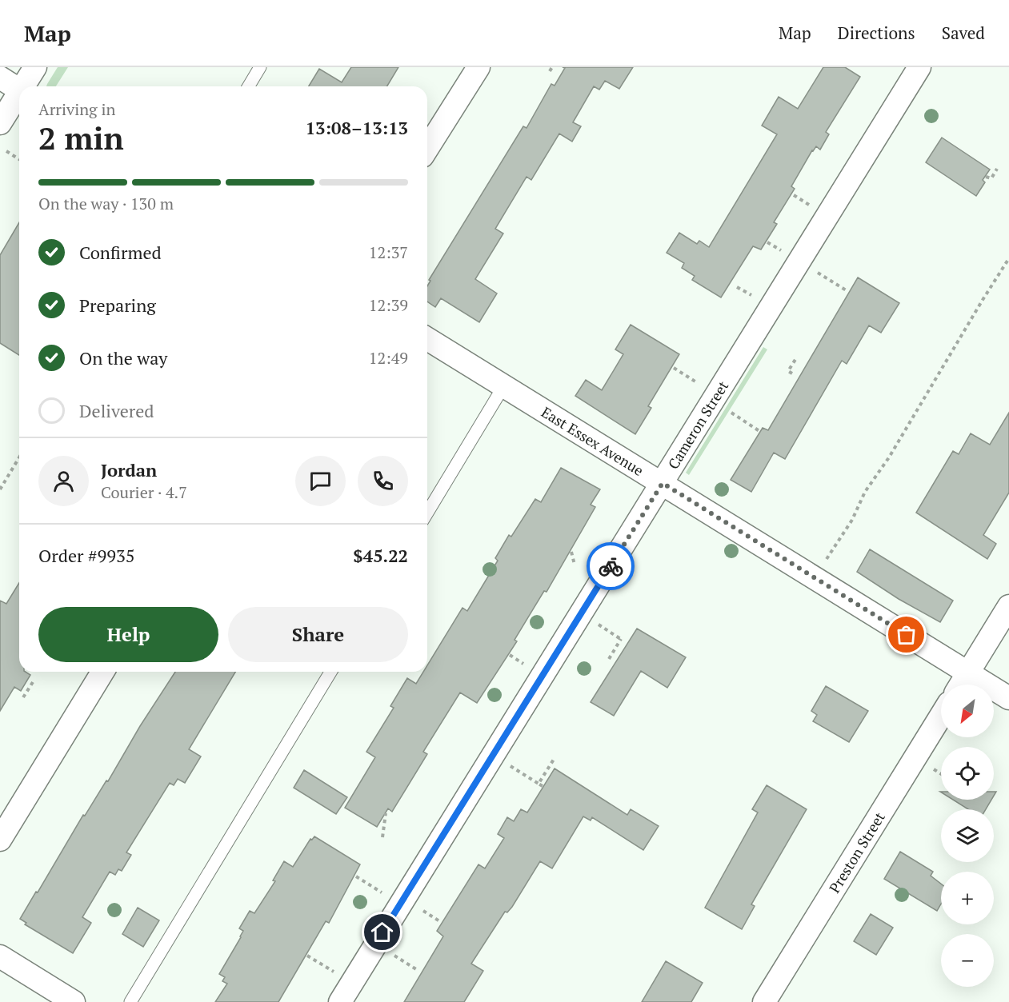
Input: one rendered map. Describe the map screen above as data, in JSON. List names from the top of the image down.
{
  "streets": {
    "street": ["Cameron Street", "East Essex Avenue", "Preston Street"]
  },
  "crossings": [
    ["Cameron Street", "East Essex Avenue"]
  ],
  "north": "bottom left",
  "page": {
    "header": "Map",
    "nav": ["Map", "Directions", "Saved"],
    "heading": ["2 min", "Arriving in", "13:08–13:13"],
    "panel": [
      "Jordan",
      "Courier · 4.7",
      "Order #9935",
      "$45.22"
    ],
    "bar": "On the way · 130 m",
    "list": [
      ["Confirmed", "12:37"],
      ["Preparing", "12:39"],
      ["On the way", "12:49"],
      "Delivered"
    ],
    "buttons": ["Help", "Share"],
    "map_buttons": ["+", "−"]
  }
}
